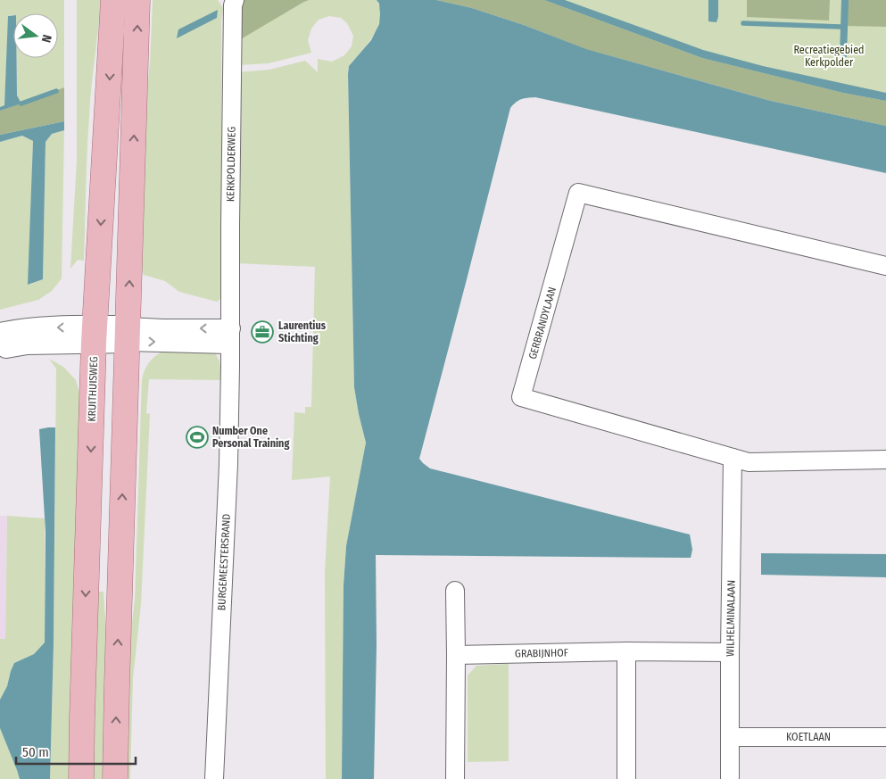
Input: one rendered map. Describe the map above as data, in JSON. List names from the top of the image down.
{
  "streets": {
    "main road": ["KRUITHUISWEG"],
    "street": [
      "KERKPOLDERWEG",
      "GERBRANDYLAAN",
      "BURGEMEESTERSRAND",
      "WILHELMINALAAN",
      "GRABIJNHOF",
      "KOETLAAN"
    ]
  },
  "crossings": [
    ["KERKPOLDERWEG", "BURGEMEESTERSRAND"],
    ["GERBRANDYLAAN", "WILHELMINALAAN"],
    ["WILHELMINALAAN", "GRABIJNHOF"],
    ["WILHELMINALAAN", "KOETLAAN"]
  ],
  "parks": ["Recreatiegebied Kerkpolder"],
  "places": {
    "office": ["Laurentius Stichting"],
    "sports": ["Number One Personal Training"]
  },
  "scale_bar": "50 m",
  "north": "right"
}
